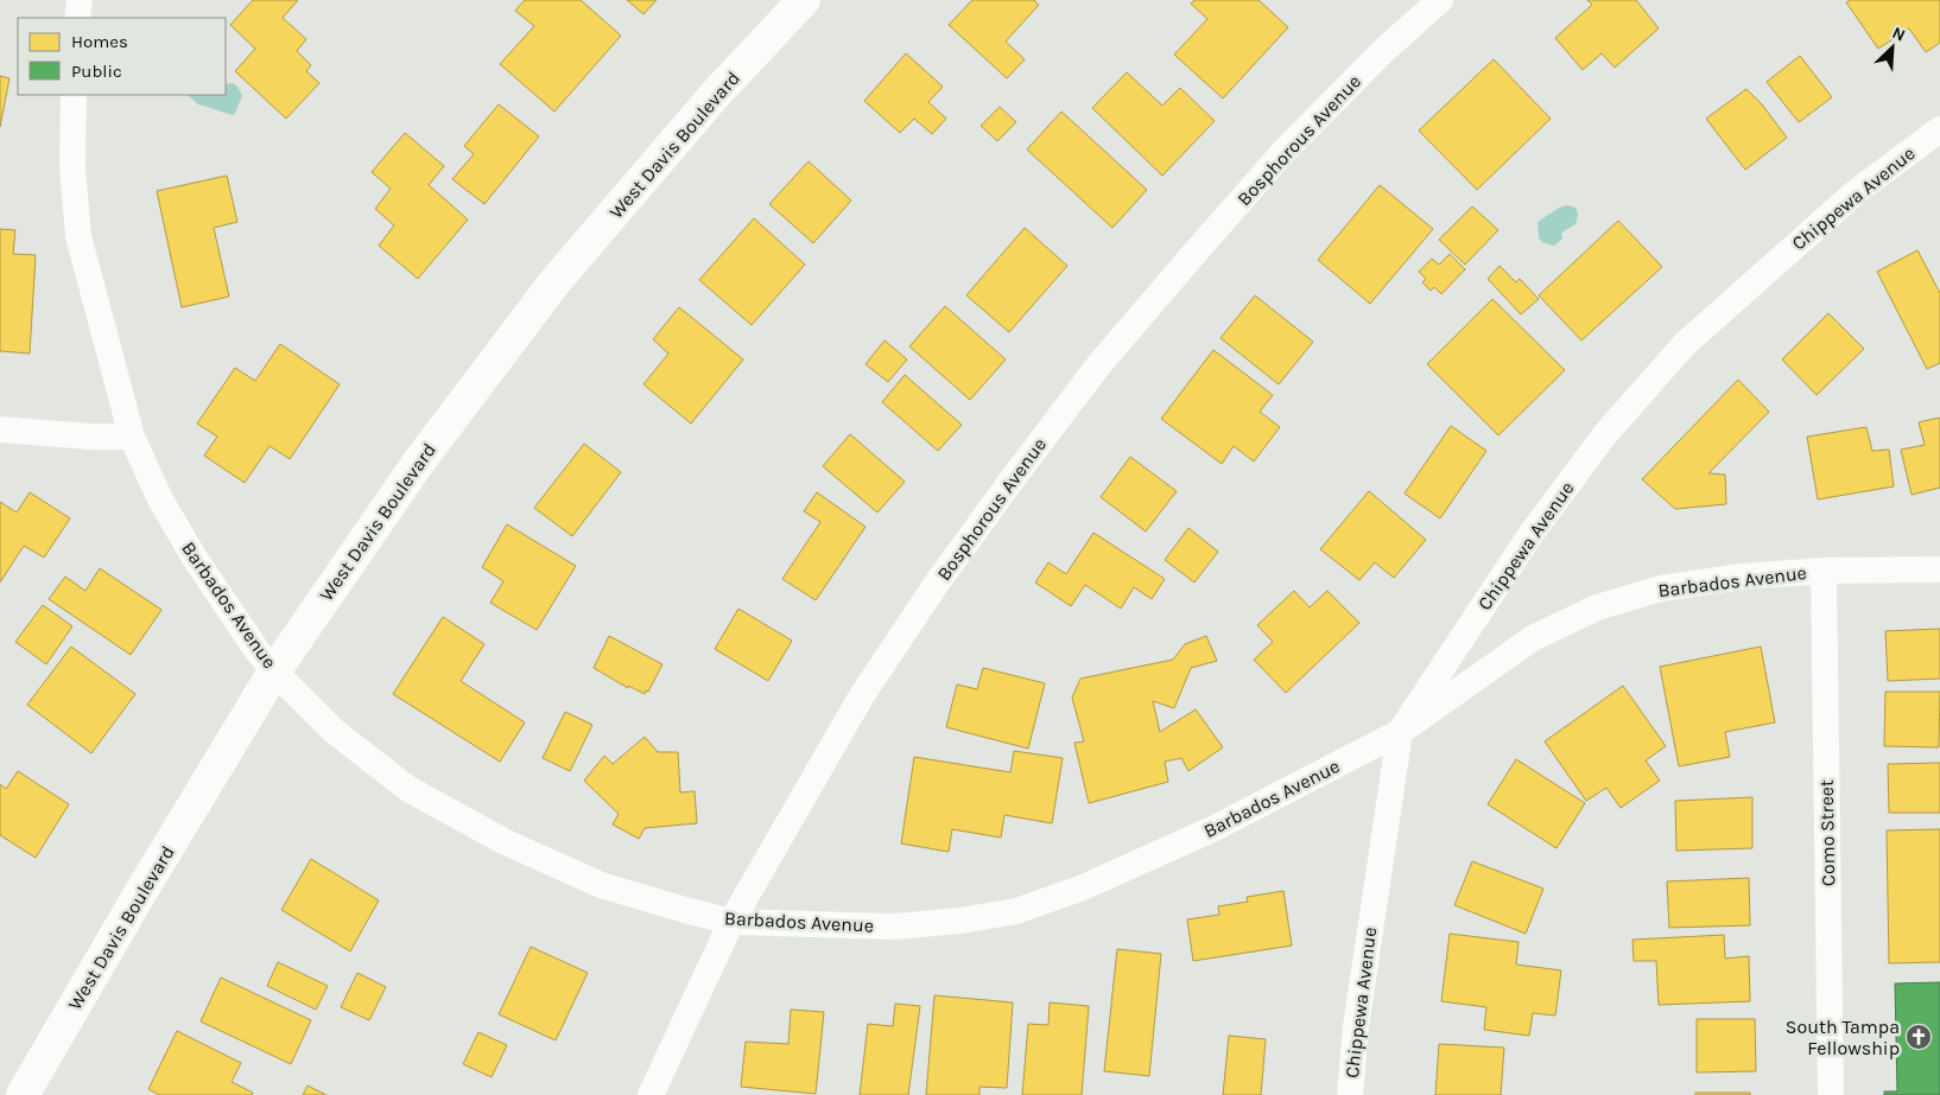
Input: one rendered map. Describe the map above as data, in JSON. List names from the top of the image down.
{
  "streets": {
    "street": [
      "Bosphorous Avenue",
      "West Davis Boulevard",
      "Chippewa Avenue",
      "Barbados Avenue",
      "Como Street"
    ]
  },
  "crossings": [
    ["Bosphorous Avenue", "Barbados Avenue"],
    ["West Davis Boulevard", "Barbados Avenue"],
    ["Chippewa Avenue", "Barbados Avenue"],
    ["Barbados Avenue", "Como Street"]
  ],
  "places": {
    "church": ["South Tampa Fellowship"]
  },
  "legend": ["Homes", "Public"],
  "north": "top right"
}
